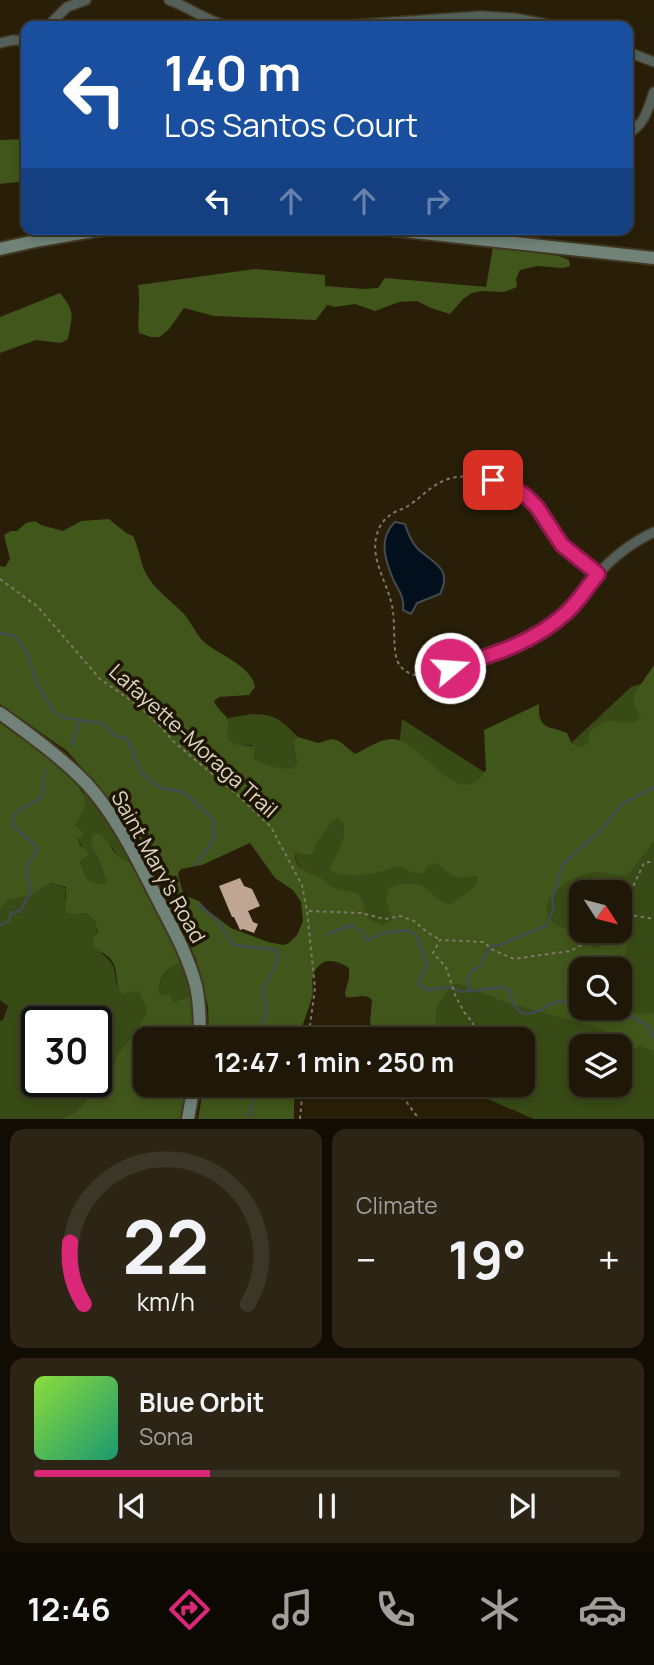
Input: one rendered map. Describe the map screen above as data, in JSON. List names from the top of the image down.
{
  "streets": {
    "street": ["Saint Mary's Road"],
    "path": ["Lafayette-Moraga Trail"]
  },
  "north": "bottom right",
  "page": {
    "turn": ["140 m", "Los Santos Court"],
    "limit": "30",
    "trip": "12:47 · 1 min · 250 m",
    "tile": "Climate",
    "heat": ["−", "19°", "+"],
    "song": ["Blue Orbit", "Sona"],
    "tabs": "12:46",
    "gauge": ["22", "km/h"]
  }
}
